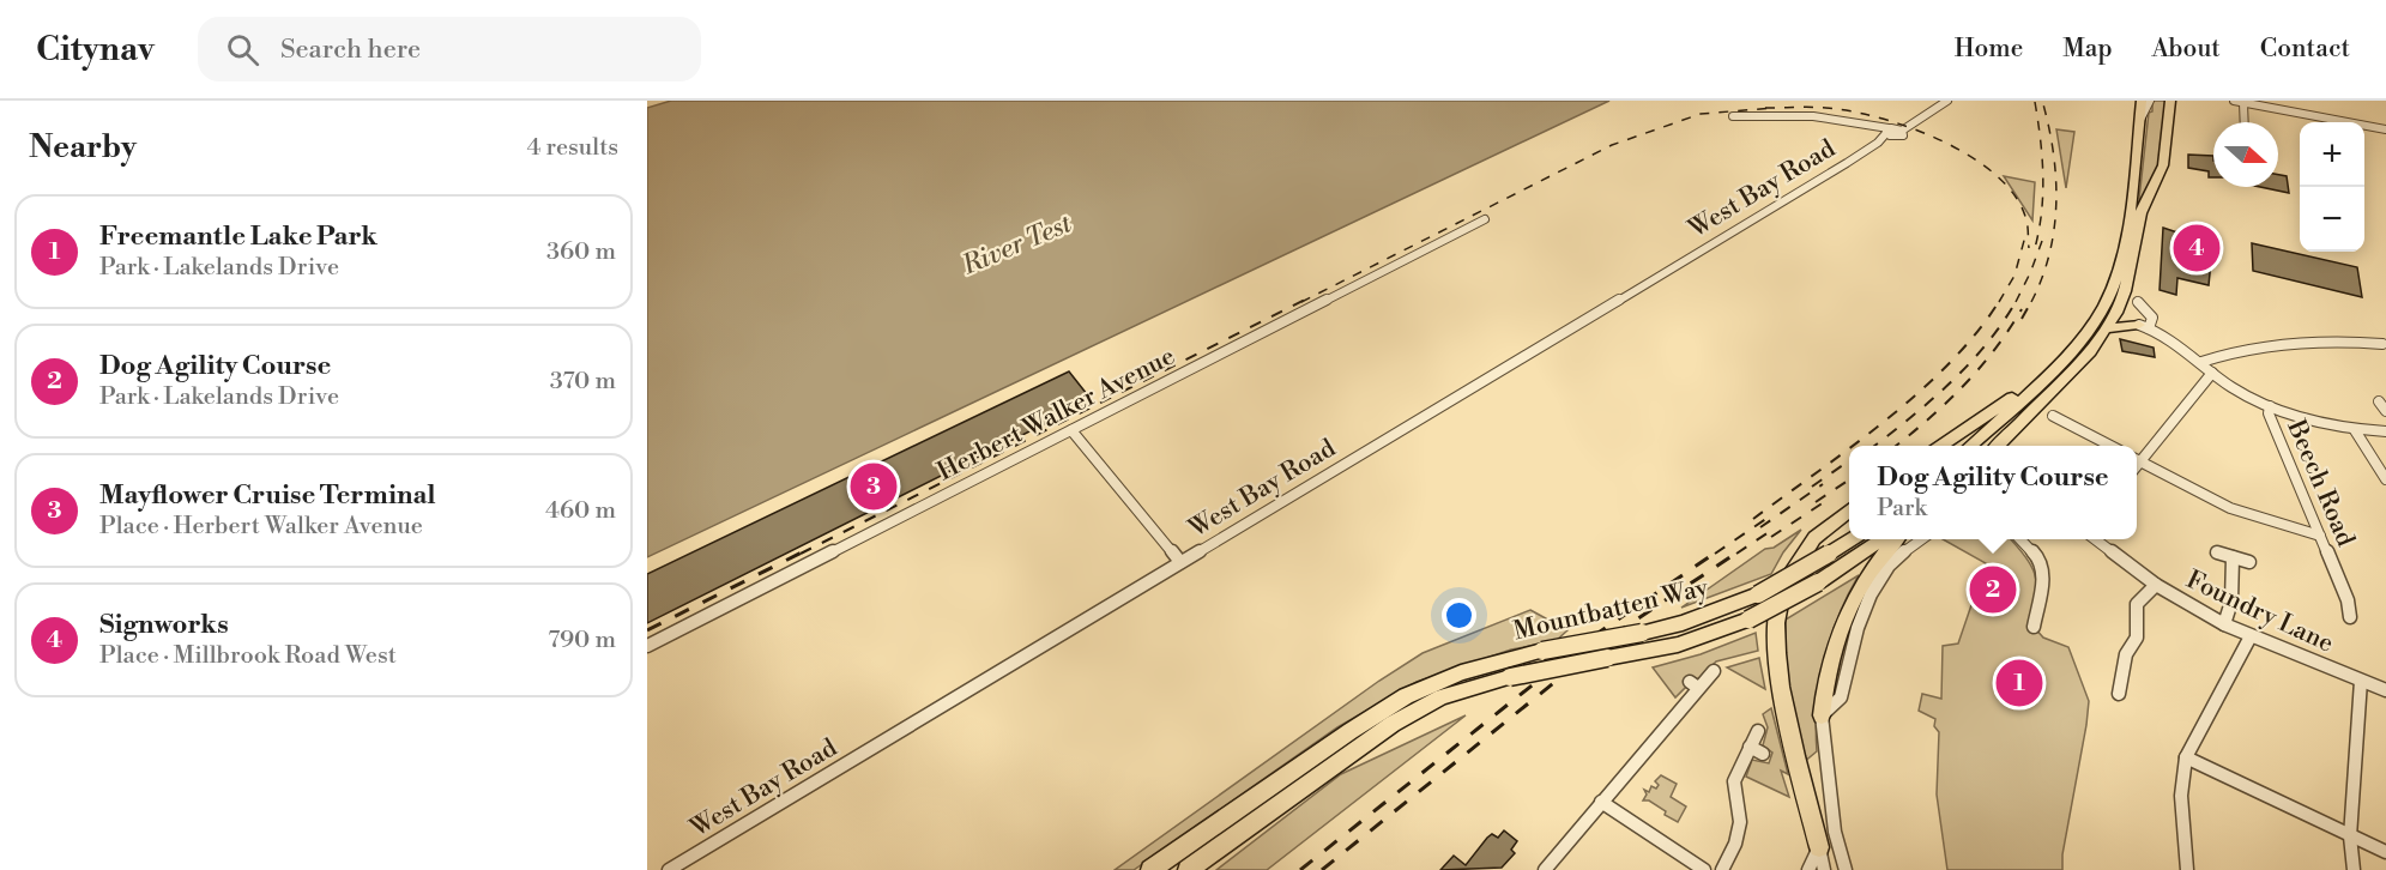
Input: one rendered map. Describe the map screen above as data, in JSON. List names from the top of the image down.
{
  "streets": {
    "highway": ["Mountbatten Way"],
    "street": [
      "West Bay Road",
      "Herbert Walker Avenue",
      "Beech Road",
      "Foundry Lane"
    ]
  },
  "water": ["River Test"],
  "north": "right",
  "page": {
    "header": "Citynav",
    "search": "Search here",
    "nav": [
      "Home",
      "Map",
      "About",
      "Contact"
    ],
    "heading": ["Nearby", "4 results"],
    "map_buttons": ["+", "−"],
    "list": [
      {
        "mark": "1",
        "name": "Freemantle Lake Park",
        "note": "Park · Lakelands Drive",
        "value": "360 m"
      },
      {
        "mark": "2",
        "name": "Dog Agility Course",
        "note": "Park · Lakelands Drive",
        "value": "370 m"
      },
      {
        "mark": "3",
        "name": "Mayflower Cruise Terminal",
        "note": "Place · Herbert Walker Avenue",
        "value": "460 m"
      },
      {
        "mark": "4",
        "name": "Signworks",
        "note": "Place · Millbrook Road West",
        "value": "790 m"
      }
    ],
    "pins": [
      "4",
      "3",
      "2",
      "1"
    ],
    "popup": ["Dog Agility Course", "Park"]
  }
}
